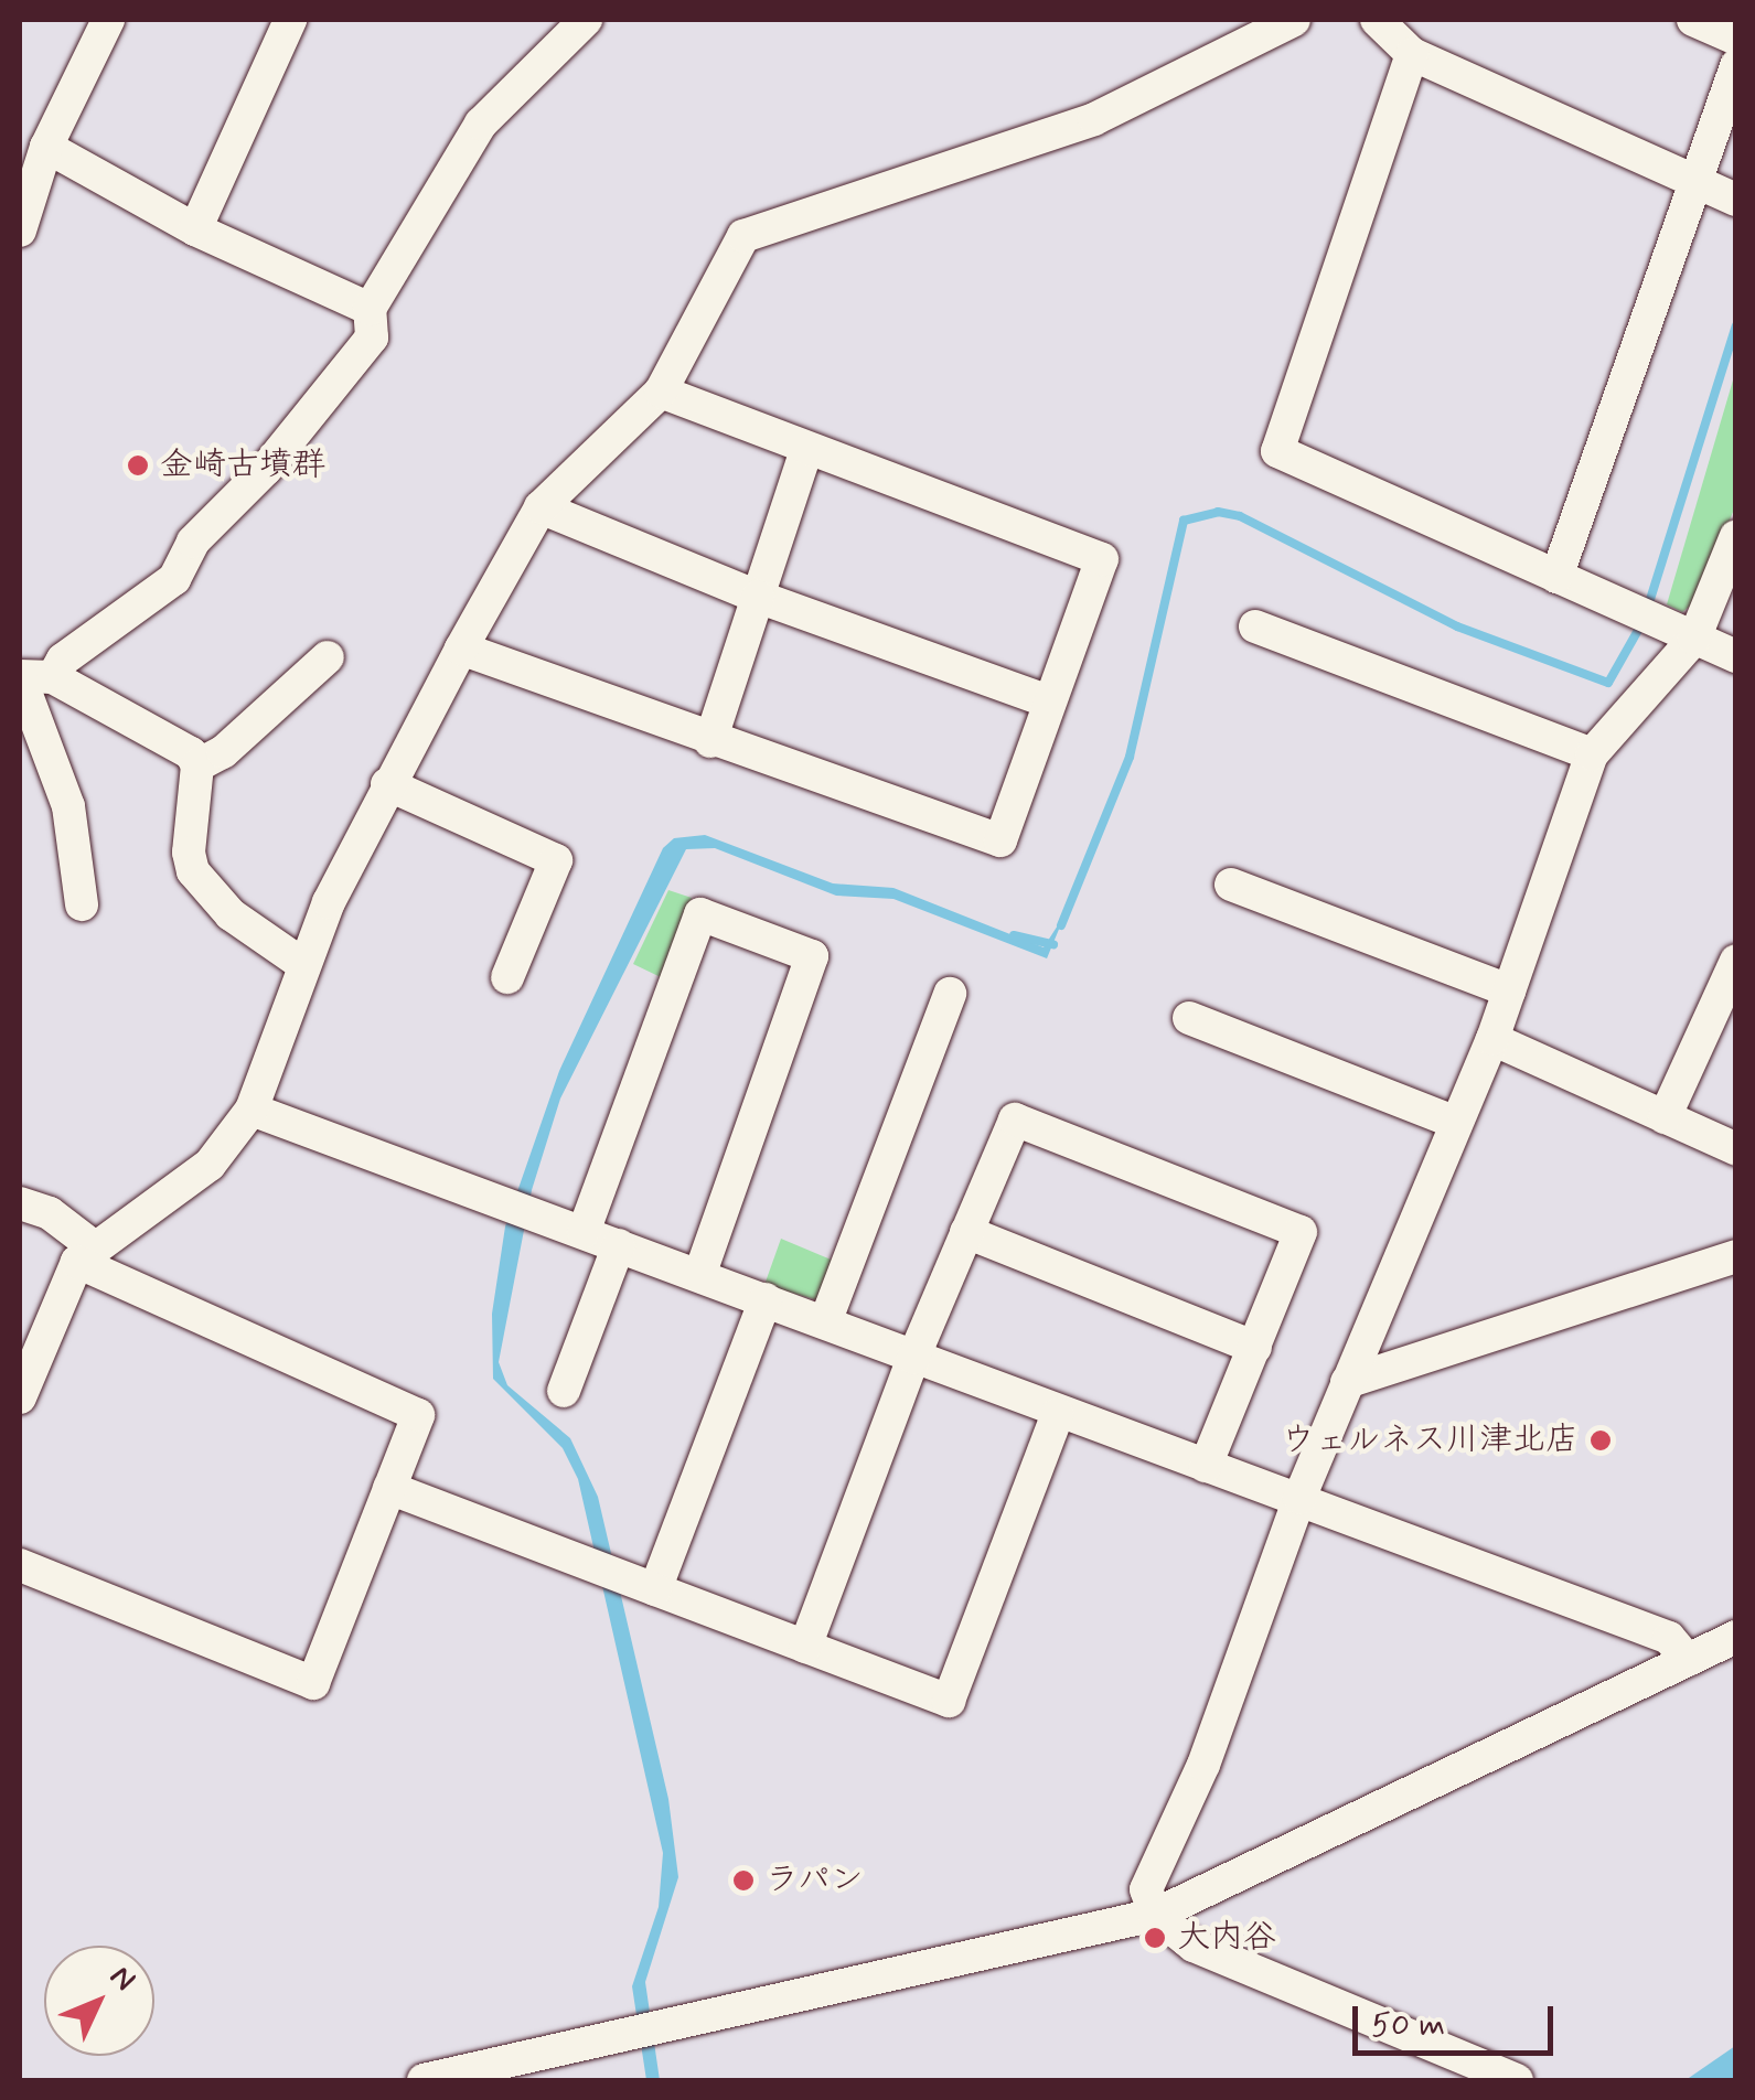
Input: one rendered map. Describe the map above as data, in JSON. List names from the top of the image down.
{
  "places": [
    "金崎古墳群",
    "ウェルネス川津北店",
    "ラパン",
    "大内谷"
  ],
  "scale_bar": "50 m",
  "north": "top right"
}
